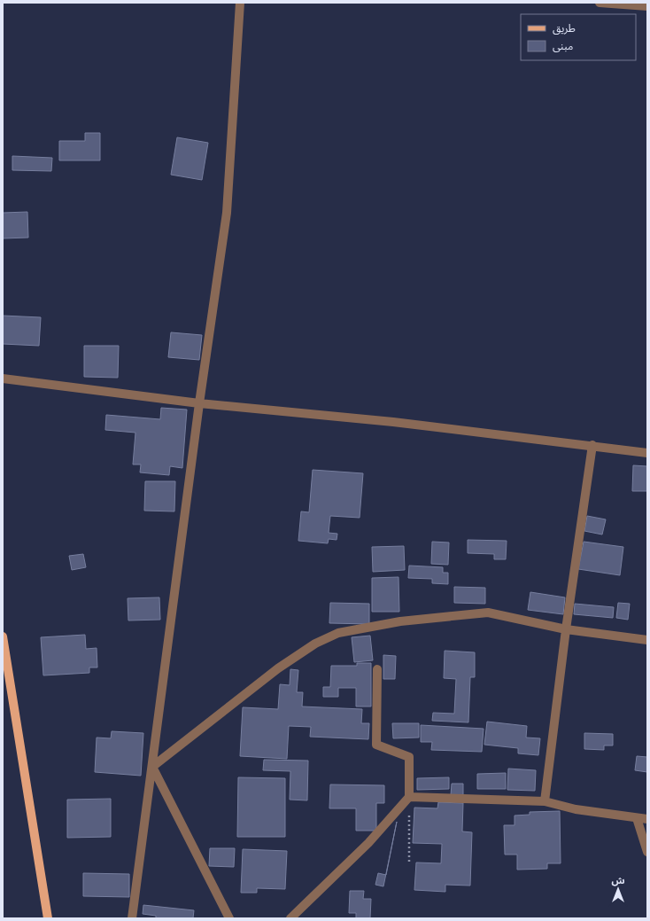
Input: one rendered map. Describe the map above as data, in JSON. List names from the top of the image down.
{
  "legend": ["طريق", "مبنى"],
  "north": "top"
}
